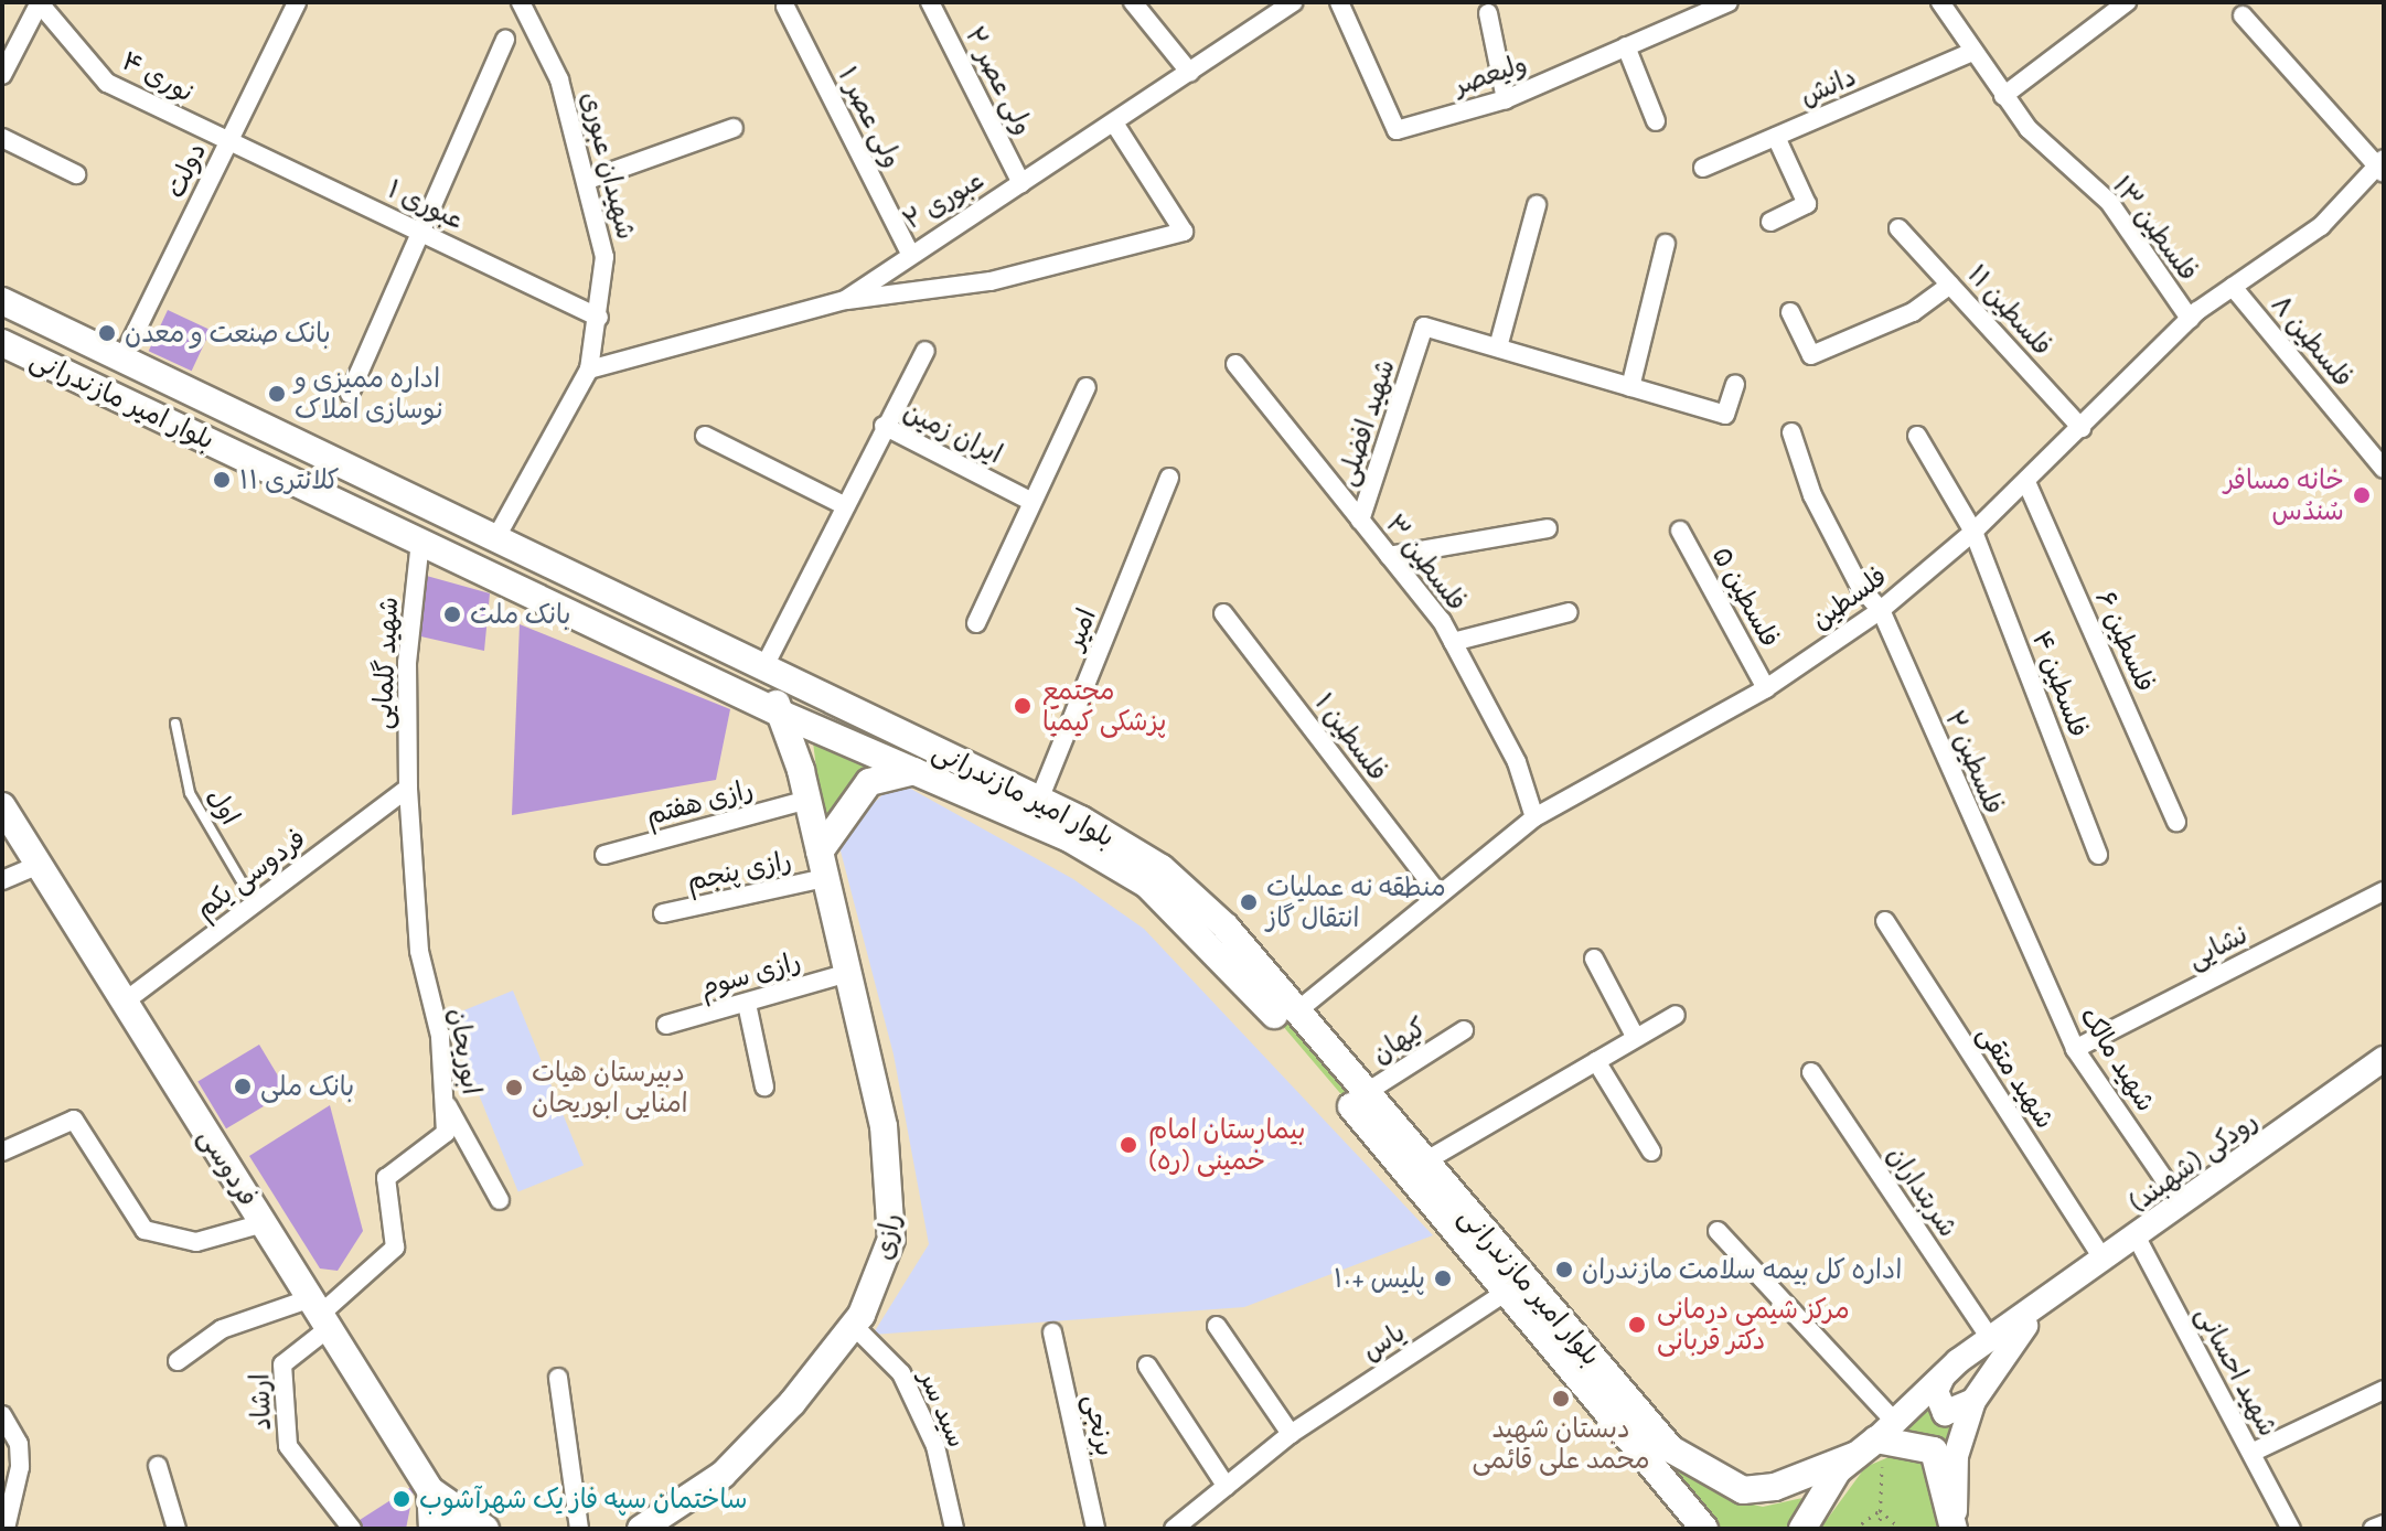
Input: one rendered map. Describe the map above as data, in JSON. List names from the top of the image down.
{
  "streets": {
    "main road": [
      "بلوار امیر مازندرانی",
      "رودکی (شهبند)",
      "فردوسی",
      "رازی"
    ],
    "street": [
      "ولیعصر",
      "نوری ۴",
      "ولی عصر ۲",
      "دانش",
      "ولی عصر ۱",
      "شهیدان عبوری",
      "دولت",
      "عبوری ۲",
      "عبوری ۱",
      "فلسطین ۱۳",
      "فلسطین ۱۱",
      "فلسطین ۸",
      "شهید افضلی",
      "ایران زمین",
      "فلسطین ۳",
      "فلسطین ۵",
      "فلسطین",
      "امیر",
      "فلسطین ۶",
      "شهید گلمایی",
      "فلسطین ۴",
      "فلسطین ۱",
      "فلسطین ۲",
      "رازی هفتم",
      "رازی پنجم",
      "فردوسی یکم",
      "نشایی",
      "رازی سوم",
      "کیهان",
      "ابوریحان",
      "شهید مالک",
      "شهید متقی",
      "شربتداران",
      "یاس",
      "شهید احسانی",
      "ارشاد",
      "سید سر",
      "برنجی"
    ],
    "lane": ["اول"]
  },
  "crossings": [
    ["نوری ۴", "دولت"],
    ["نوری ۴", "عبوری ۱"],
    ["ولی عصر ۲", "عبوری ۲"],
    ["دانش", "فلسطین ۱۳"],
    ["ولی عصر ۱", "عبوری ۲"],
    ["شهیدان عبوری", "عبوری ۲"],
    ["شهیدان عبوری", "عبوری ۱"],
    ["شهیدان عبوری", "بلوار امیر مازندرانی"],
    ["دولت", "عبوری ۱"],
    ["دولت", "بلوار امیر مازندرانی"],
    ["فلسطین ۱۳", "فلسطین"],
    ["فلسطین ۱۱", "فلسطین"],
    ["فلسطین ۸", "فلسطین"],
    ["بلوار امیر مازندرانی", "ایران زمین"],
    ["بلوار امیر مازندرانی", "فلسطین"],
    ["بلوار امیر مازندرانی", "امیر"],
    ["بلوار امیر مازندرانی", "شهید گلمایی"],
    ["بلوار امیر مازندرانی", "کیهان"],
    ["بلوار امیر مازندرانی", "رودکی (شهبند)"],
    ["بلوار امیر مازندرانی", "رازی"],
    ["بلوار امیر مازندرانی", "یاس"],
    ["شهید افضلی", "فلسطین ۳"],
    ["ایران زمین", "رازی"],
    ["فلسطین ۳", "فلسطین"],
    ["فلسطین ۵", "فلسطین"],
    ["فلسطین", "فلسطین ۶"],
    ["فلسطین", "فلسطین ۴"],
    ["فلسطین", "فلسطین ۱"],
    ["فلسطین", "فلسطین ۲"],
    ["شهید گلمایی", "فردوسی یکم"],
    ["شهید گلمایی", "ابوریحان"],
    ["فلسطین ۲", "شهید مالک"],
    ["رازی هفتم", "رازی"],
    ["اول", "فردوسی یکم"],
    ["رازی پنجم", "رازی"],
    ["فردوسی یکم", "ابوریحان"],
    ["فردوسی یکم", "فردوسی"],
    ["نشایی", "شهید مالک"],
    ["رازی سوم", "رازی"],
    ["ابوریحان", "فردوسی"],
    ["ابوریحان", "ارشاد"],
    ["شهید مالک", "رودکی (شهبند)"],
    ["شهید متقی", "رودکی (شهبند)"],
    ["رودکی (شهبند)", "شربتداران"],
    ["رودکی (شهبند)", "شهید احسانی"],
    ["فردوسی", "ارشاد"],
    ["رازی", "سید سر"]
  ],
  "places": [
    "بانک صنعت و معدن",
    "اداره ممیزی و نوسازی املاک",
    "کلانتری ۱۱",
    "خانه مسافر سُندُس",
    "بانک ملت",
    "مجتمع پزشکی کیمیا",
    "منطقه نه عملیات انتقال گاز",
    "بانک ملی",
    "دبیرستان هیات امنایی ابوریحان",
    "بیمارستان امام خمینی (ره)",
    "اداره کل بیمه سلامت مازندران",
    "پلیس +١٠",
    "مرکز شیمی درمانی دکتر قربانی",
    "دبستان شهید محمد علی قائمی",
    "ساختمان سپه فاز یک شهرآشوب"
  ]
}
